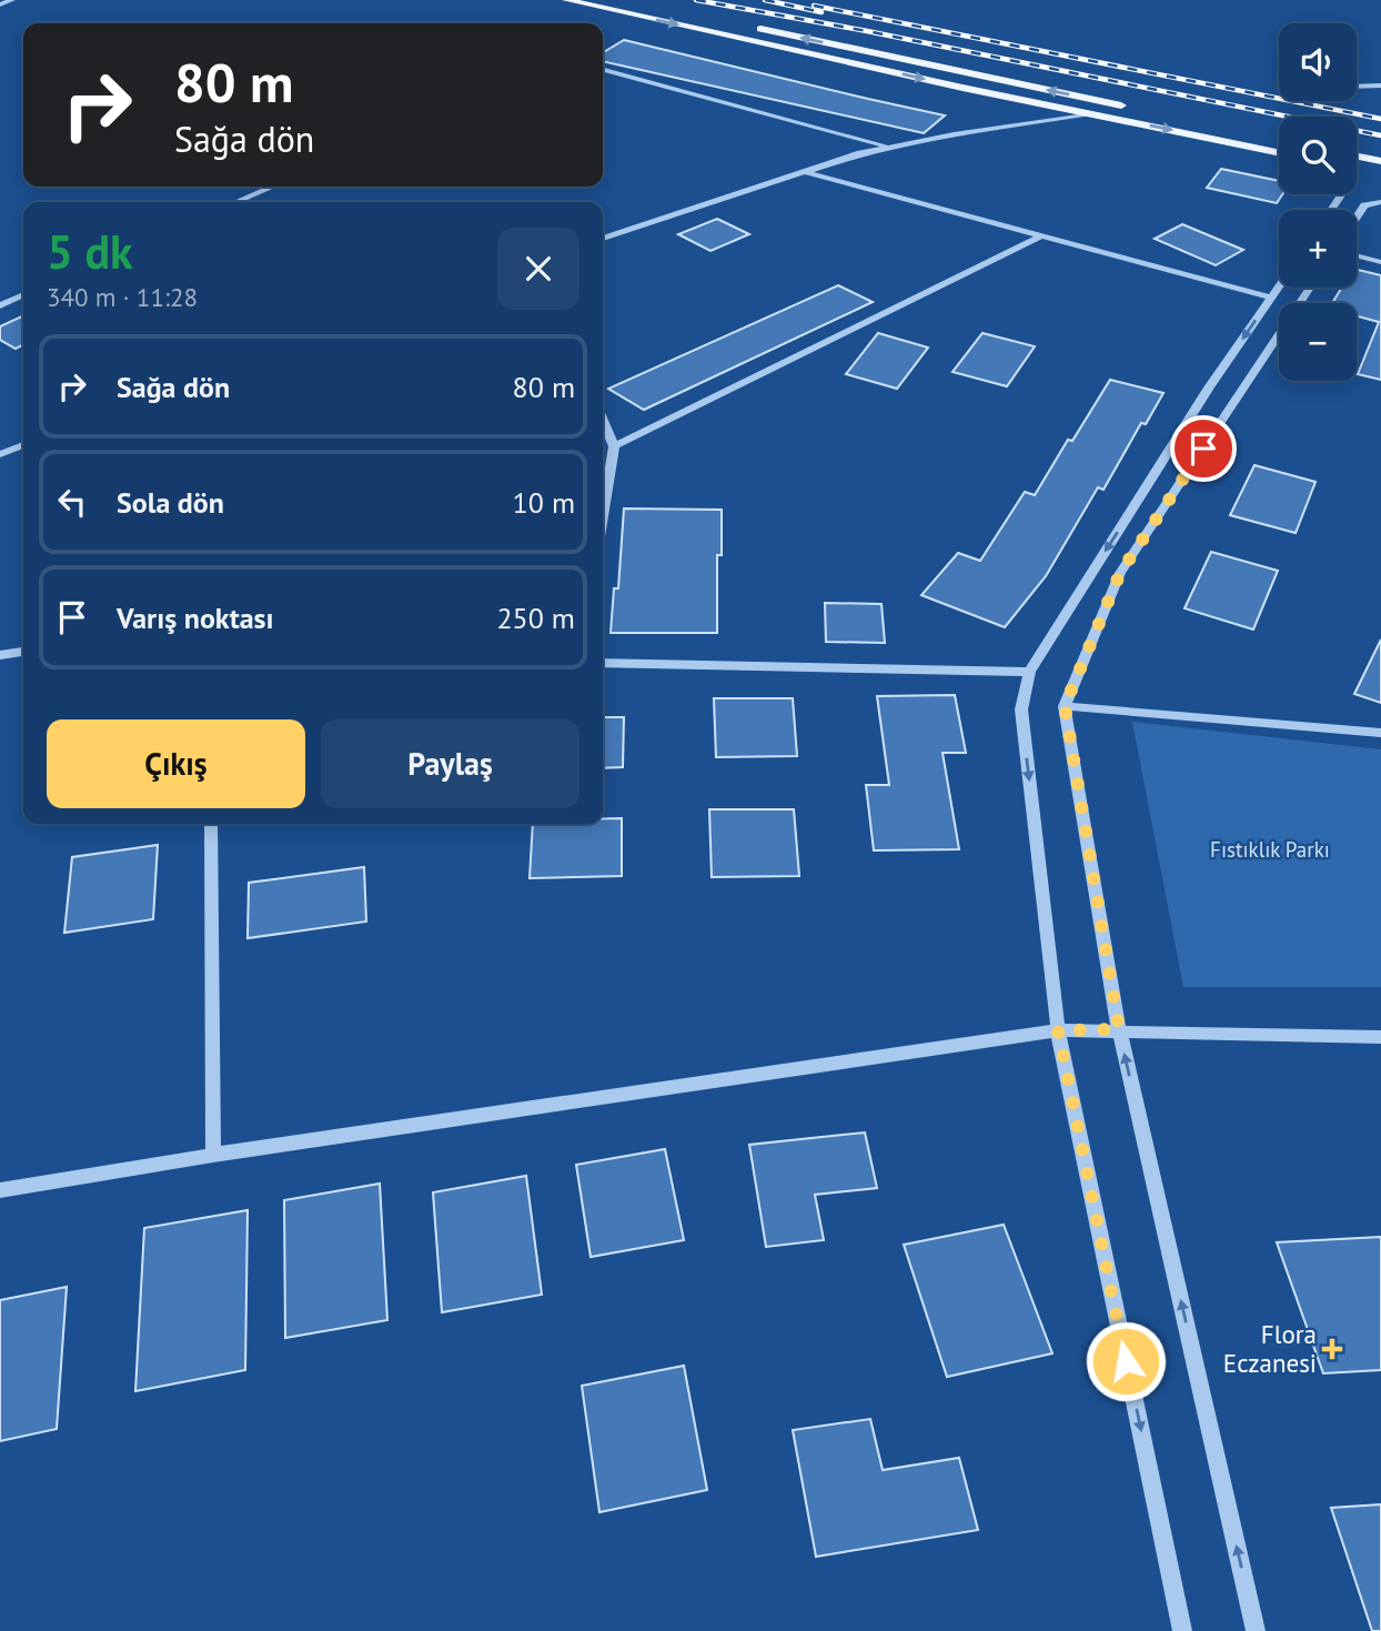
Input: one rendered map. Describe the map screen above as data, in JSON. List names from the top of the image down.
{
  "parks": ["Fıstıklık Parkı"],
  "places": {
    "health": ["Flora Eczanesi"]
  },
  "page": {
    "map_buttons": ["+", "−"],
    "turn": ["80 m", "Sağa dön"],
    "heading": ["5 dk", "340 m · 11:28"],
    "list": [
      {
        "name": "Sağa dön",
        "value": "80 m"
      },
      {
        "name": "Sola dön",
        "value": "10 m"
      },
      {
        "name": "Varış noktası",
        "value": "250 m"
      }
    ],
    "buttons": ["Çıkış", "Paylaş"]
  }
}
